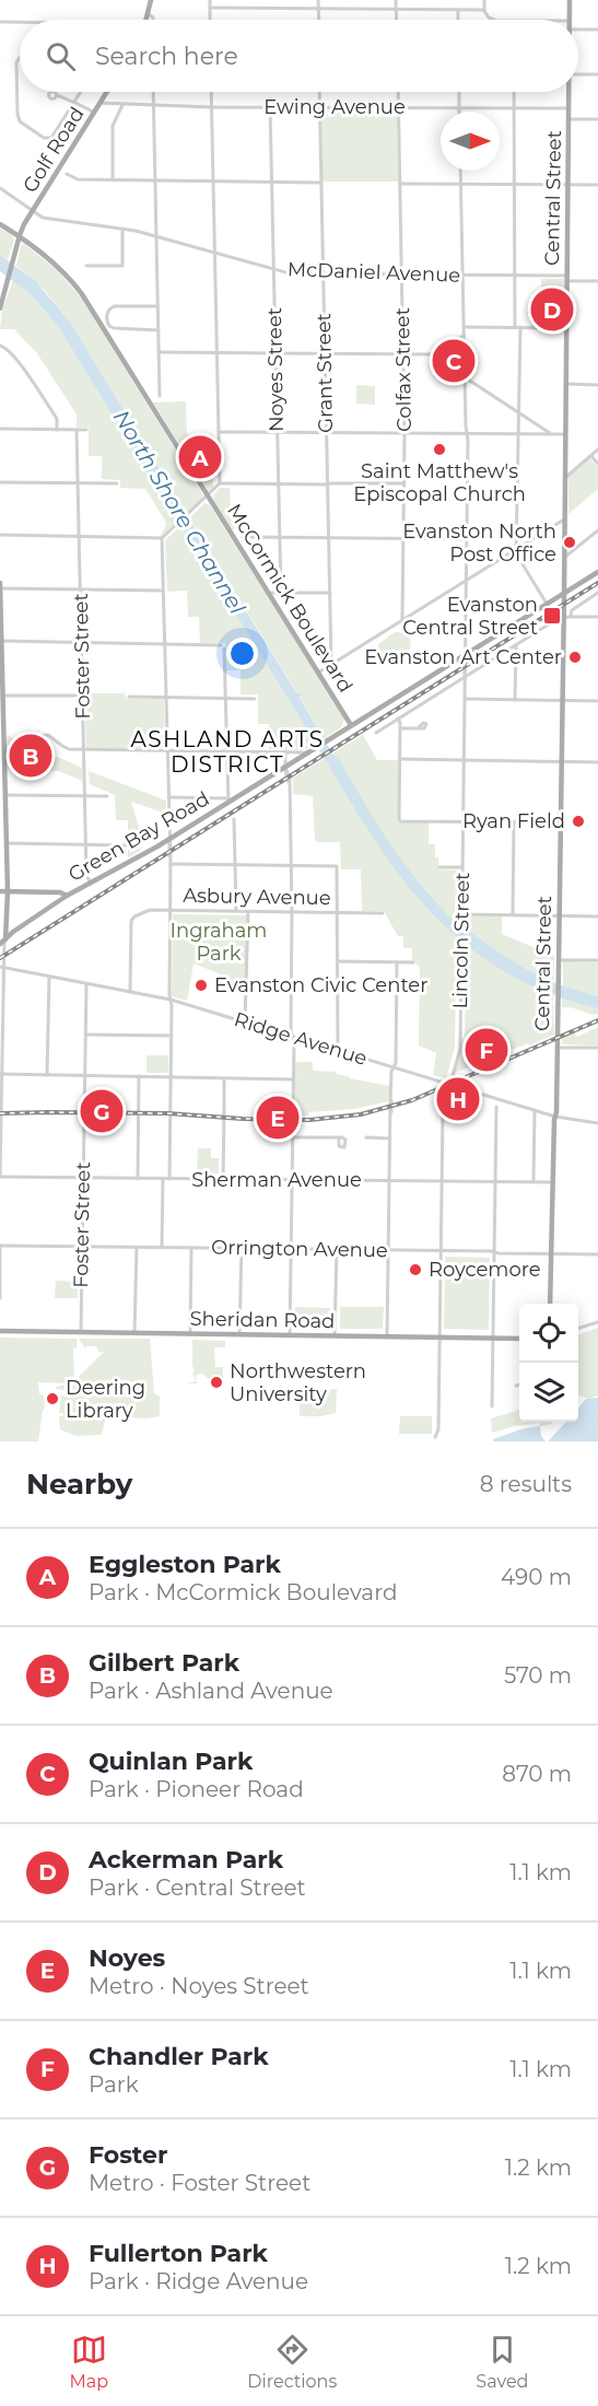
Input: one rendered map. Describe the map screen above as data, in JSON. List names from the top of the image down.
{
  "streets": {
    "main road": [
      "Golf Road",
      "Central Street",
      "McCormick Boulevard",
      "Green Bay Road",
      "Sheridan Road"
    ],
    "street": [
      "Ewing Avenue",
      "McDaniel Avenue",
      "Noyes Street",
      "Colfax Street",
      "Grant Street",
      "Foster Street",
      "Asbury Avenue",
      "Lincoln Street",
      "Ridge Avenue",
      "Sherman Avenue",
      "Orrington Avenue"
    ]
  },
  "crossings": [
    ["Ewing Avenue", "Golf Road"],
    ["Ewing Avenue", "Central Street"],
    ["Ewing Avenue", "Noyes Street"],
    ["Ewing Avenue", "Colfax Street"],
    ["Ewing Avenue", "Grant Street"],
    ["Golf Road", "McDaniel Avenue"],
    ["Golf Road", "McCormick Boulevard"],
    ["Central Street", "McDaniel Avenue"],
    ["Central Street", "Green Bay Road"],
    ["Central Street", "Ridge Avenue"],
    ["Central Street", "Sherman Avenue"],
    ["Central Street", "Orrington Avenue"],
    ["McDaniel Avenue", "Noyes Street"],
    ["McDaniel Avenue", "Colfax Street"],
    ["McDaniel Avenue", "Grant Street"],
    ["McDaniel Avenue", "Lincoln Street"],
    ["McCormick Boulevard", "Green Bay Road"],
    ["Foster Street", "Green Bay Road"],
    ["Foster Street", "Ridge Avenue"],
    ["Foster Street", "Sherman Avenue"],
    ["Foster Street", "Orrington Avenue"],
    ["Foster Street", "Sheridan Road"],
    ["Green Bay Road", "Lincoln Street"],
    ["Asbury Avenue", "Ridge Avenue"],
    ["Lincoln Street", "Ridge Avenue"],
    ["Lincoln Street", "Sherman Avenue"],
    ["Lincoln Street", "Orrington Avenue"],
    ["Lincoln Street", "Sheridan Road"]
  ],
  "districts": ["ASHLAND ARTS DISTRICT"],
  "water": ["North Shore Channel"],
  "parks": ["Ingraham Park"],
  "places": {
    "other": [
      "Saint Matthew's Episcopal Church",
      "Evanston North Post Office",
      "Evanston Art Center",
      "Ryan Field",
      "Evanston Civic Center",
      "Roycemore",
      "Northwestern University",
      "Deering Library"
    ],
    "transit": ["Evanston Central Street"]
  },
  "north": "right",
  "page": {
    "search": "Search here",
    "pins": [
      "D",
      "C",
      "A",
      "B",
      "F",
      "H",
      "G",
      "E"
    ],
    "heading": ["Nearby", "8 results"],
    "list": [
      {
        "mark": "A",
        "name": "Eggleston Park",
        "note": "Park · McCormick Boulevard",
        "value": "490 m"
      },
      {
        "mark": "B",
        "name": "Gilbert Park",
        "note": "Park · Ashland Avenue",
        "value": "570 m"
      },
      {
        "mark": "C",
        "name": "Quinlan Park",
        "note": "Park · Pioneer Road",
        "value": "870 m"
      },
      {
        "mark": "D",
        "name": "Ackerman Park",
        "note": "Park · Central Street",
        "value": "1.1 km"
      },
      {
        "mark": "E",
        "name": "Noyes",
        "note": "Metro · Noyes Street",
        "value": "1.1 km"
      },
      {
        "mark": "F",
        "name": "Chandler Park",
        "note": "Park",
        "value": "1.1 km"
      },
      {
        "mark": "G",
        "name": "Foster",
        "note": "Metro · Foster Street",
        "value": "1.2 km"
      },
      {
        "mark": "H",
        "name": "Fullerton Park",
        "note": "Park · Ridge Avenue",
        "value": "1.2 km"
      }
    ],
    "nav": ["Map", "Directions", "Saved"]
  }
}
